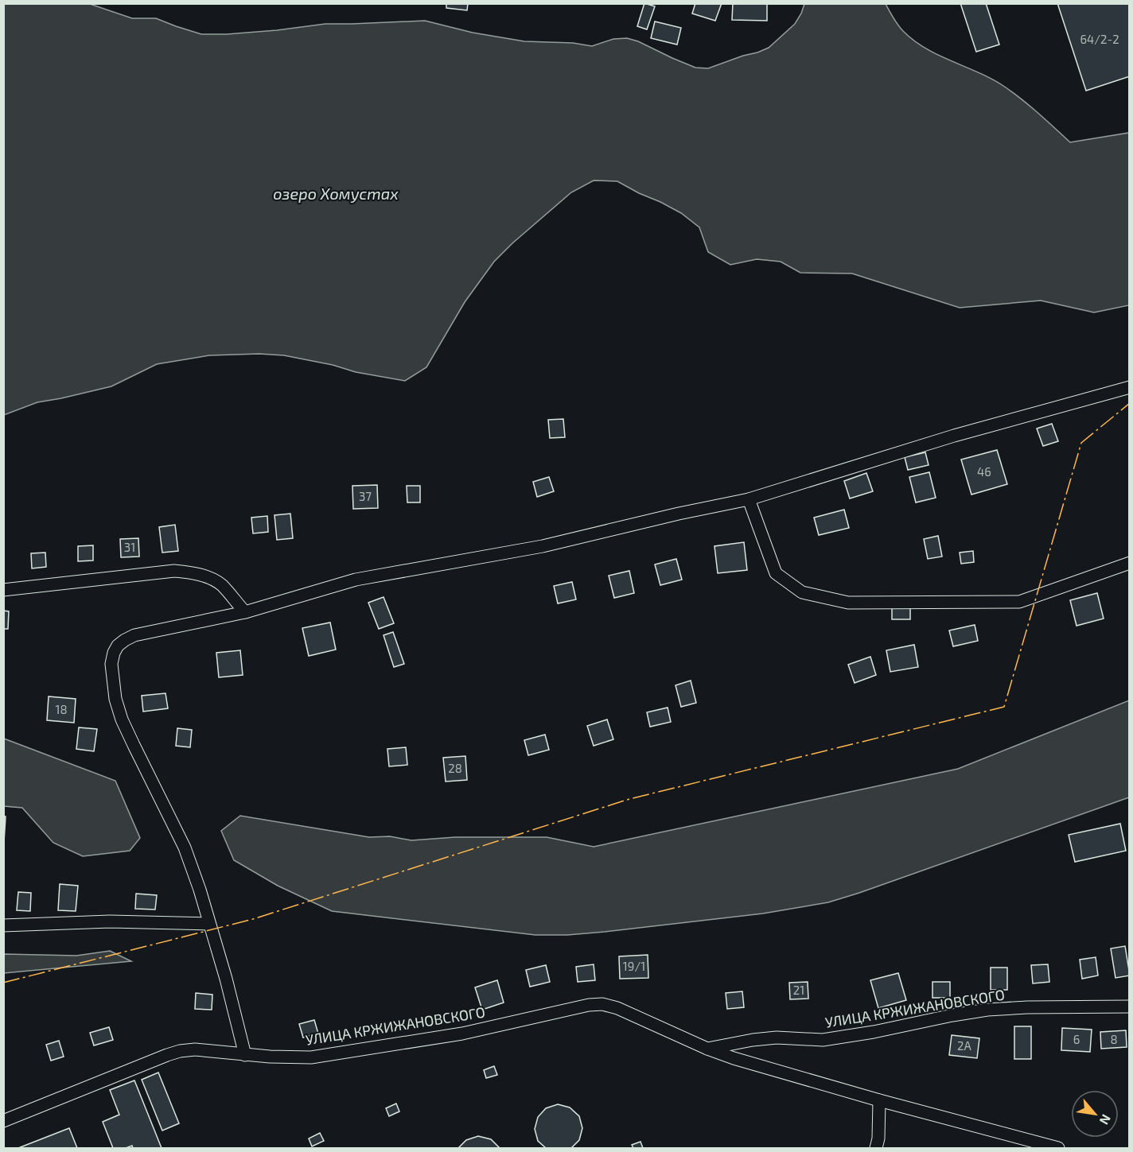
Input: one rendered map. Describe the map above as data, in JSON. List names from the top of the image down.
{
  "streets": {
    "street": ["УЛИЦА КРЖИЖАНОВСКОГО"]
  },
  "water": ["озеро Хомустах"],
  "house_numbers": [
    "64/2-2",
    "46",
    "37",
    "31",
    "18",
    "28",
    "19/1",
    "21",
    "6",
    "8",
    "2А"
  ],
  "north": "bottom right"
}
